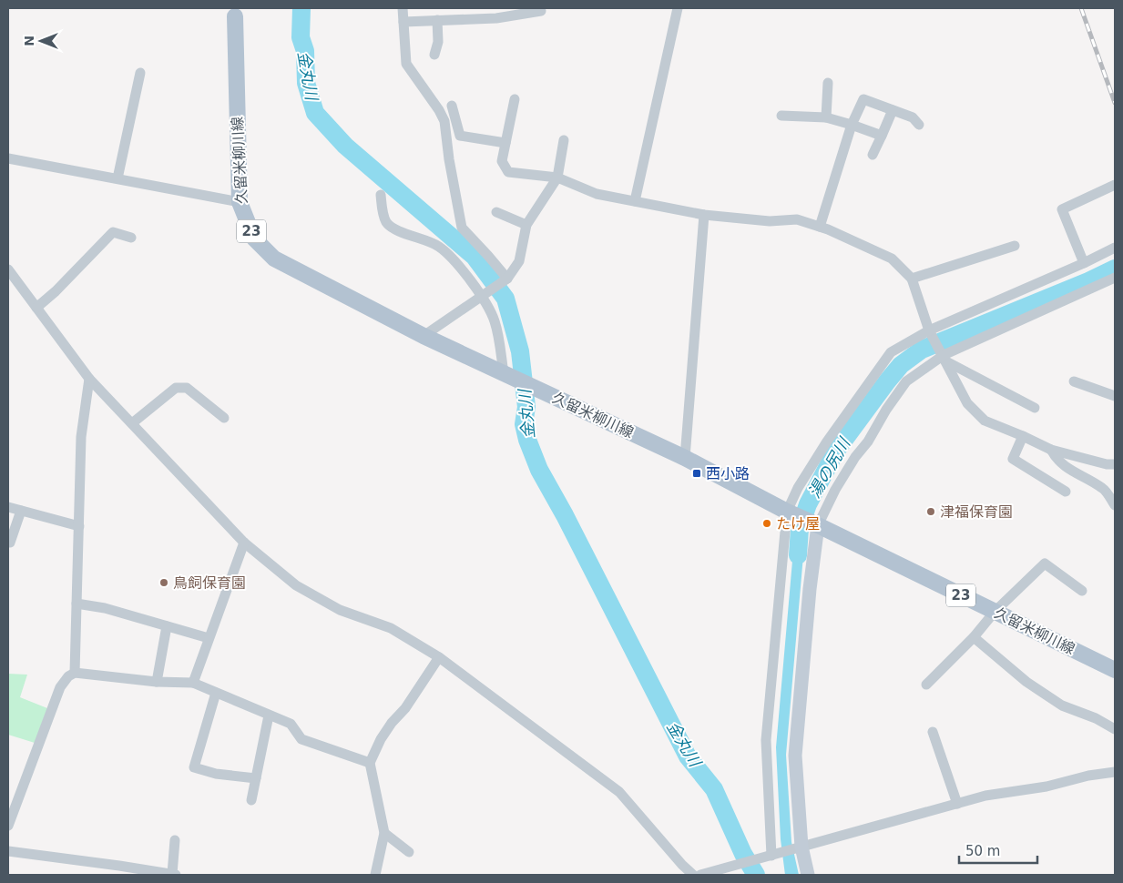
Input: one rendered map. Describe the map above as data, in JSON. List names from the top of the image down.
{
  "streets": {
    "main road": ["久留米柳川線", "23"]
  },
  "water": ["金丸川", "湯の尻川"],
  "places": {
    "transit": ["西小路"],
    "other": ["津福保育園", "たけ屋", "鳥飼保育園"]
  },
  "scale_bar": "50 m",
  "north": "left"
}
